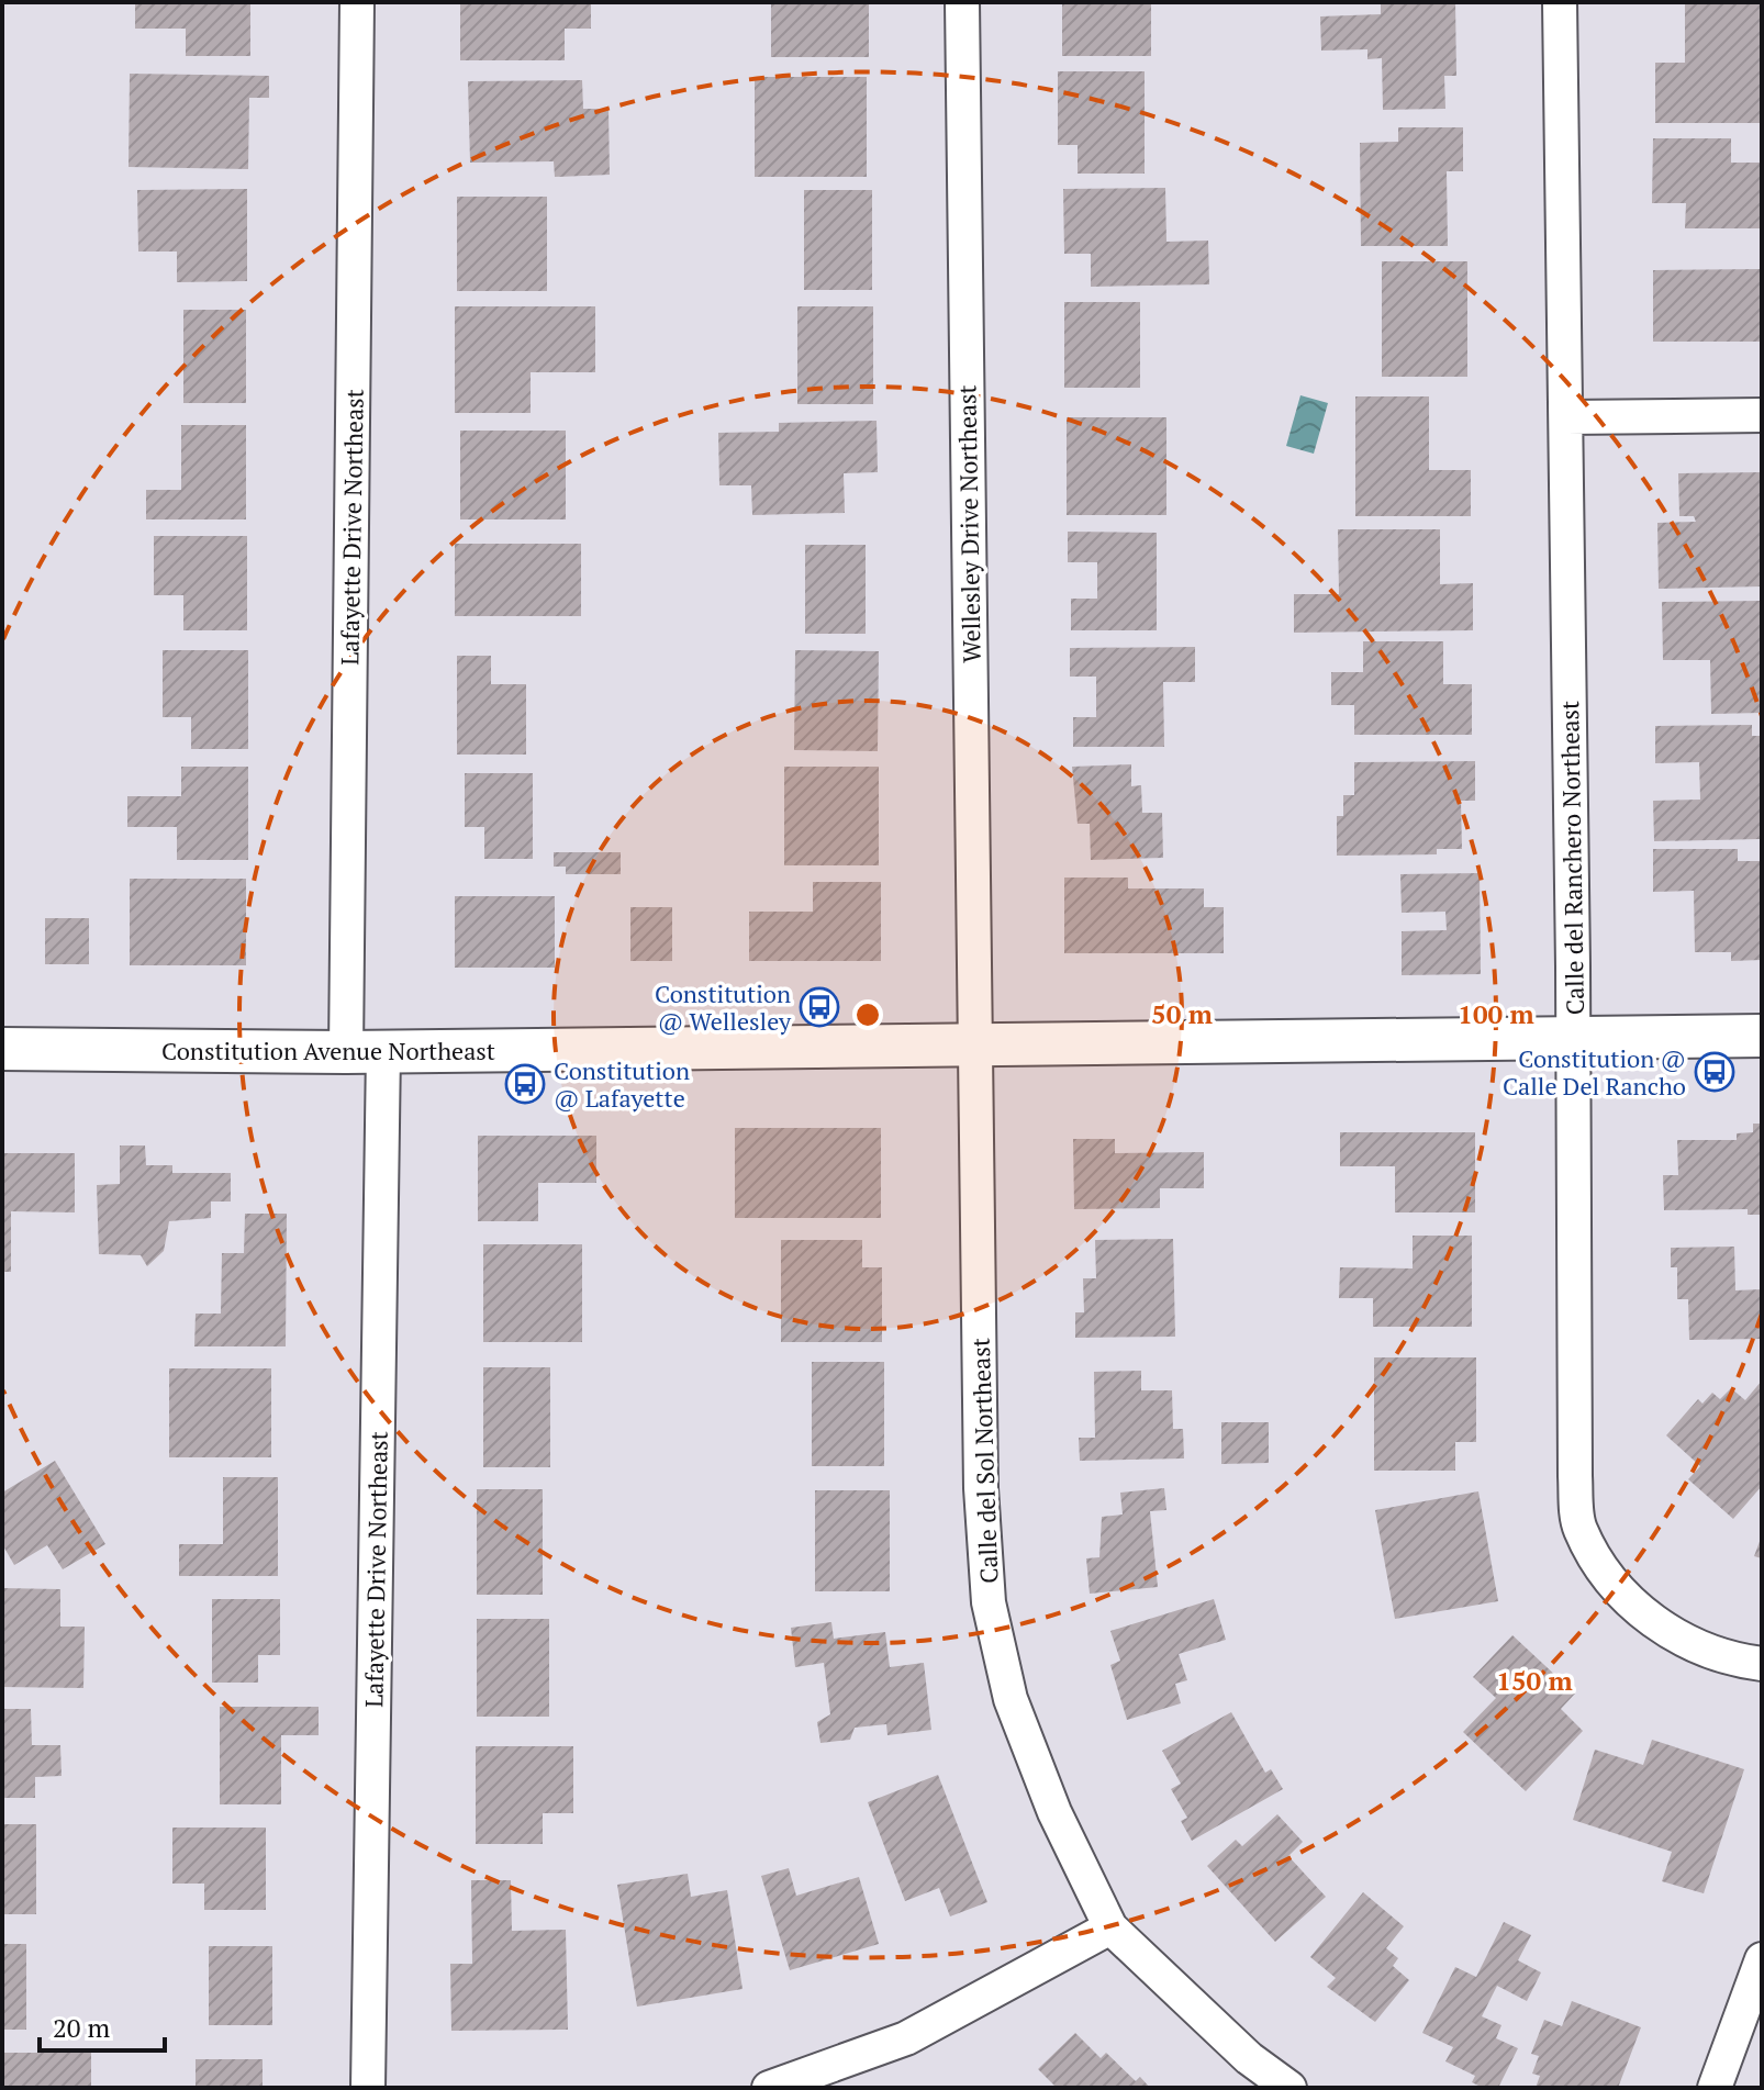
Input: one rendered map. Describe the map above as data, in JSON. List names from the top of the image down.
{
  "streets": {
    "street": [
      "Wellesley Drive Northeast",
      "Lafayette Drive Northeast",
      "Calle del Ranchero Northeast",
      "Constitution Avenue Northeast",
      "Calle del Sol Northeast"
    ]
  },
  "crossings": [
    ["Wellesley Drive Northeast", "Constitution Avenue Northeast"],
    ["Wellesley Drive Northeast", "Calle del Sol Northeast"],
    ["Lafayette Drive Northeast", "Constitution Avenue Northeast"],
    ["Calle del Ranchero Northeast", "Constitution Avenue Northeast"],
    ["Constitution Avenue Northeast", "Calle del Sol Northeast"]
  ],
  "places": {
    "bus stop": ["Constitution @ Wellesley", "Constitution @ Calle Del Rancho", "Constitution @ Lafayette"]
  },
  "scale_bar": "20 m",
  "rings": ["50 m", "100 m", "150 m"]
}
